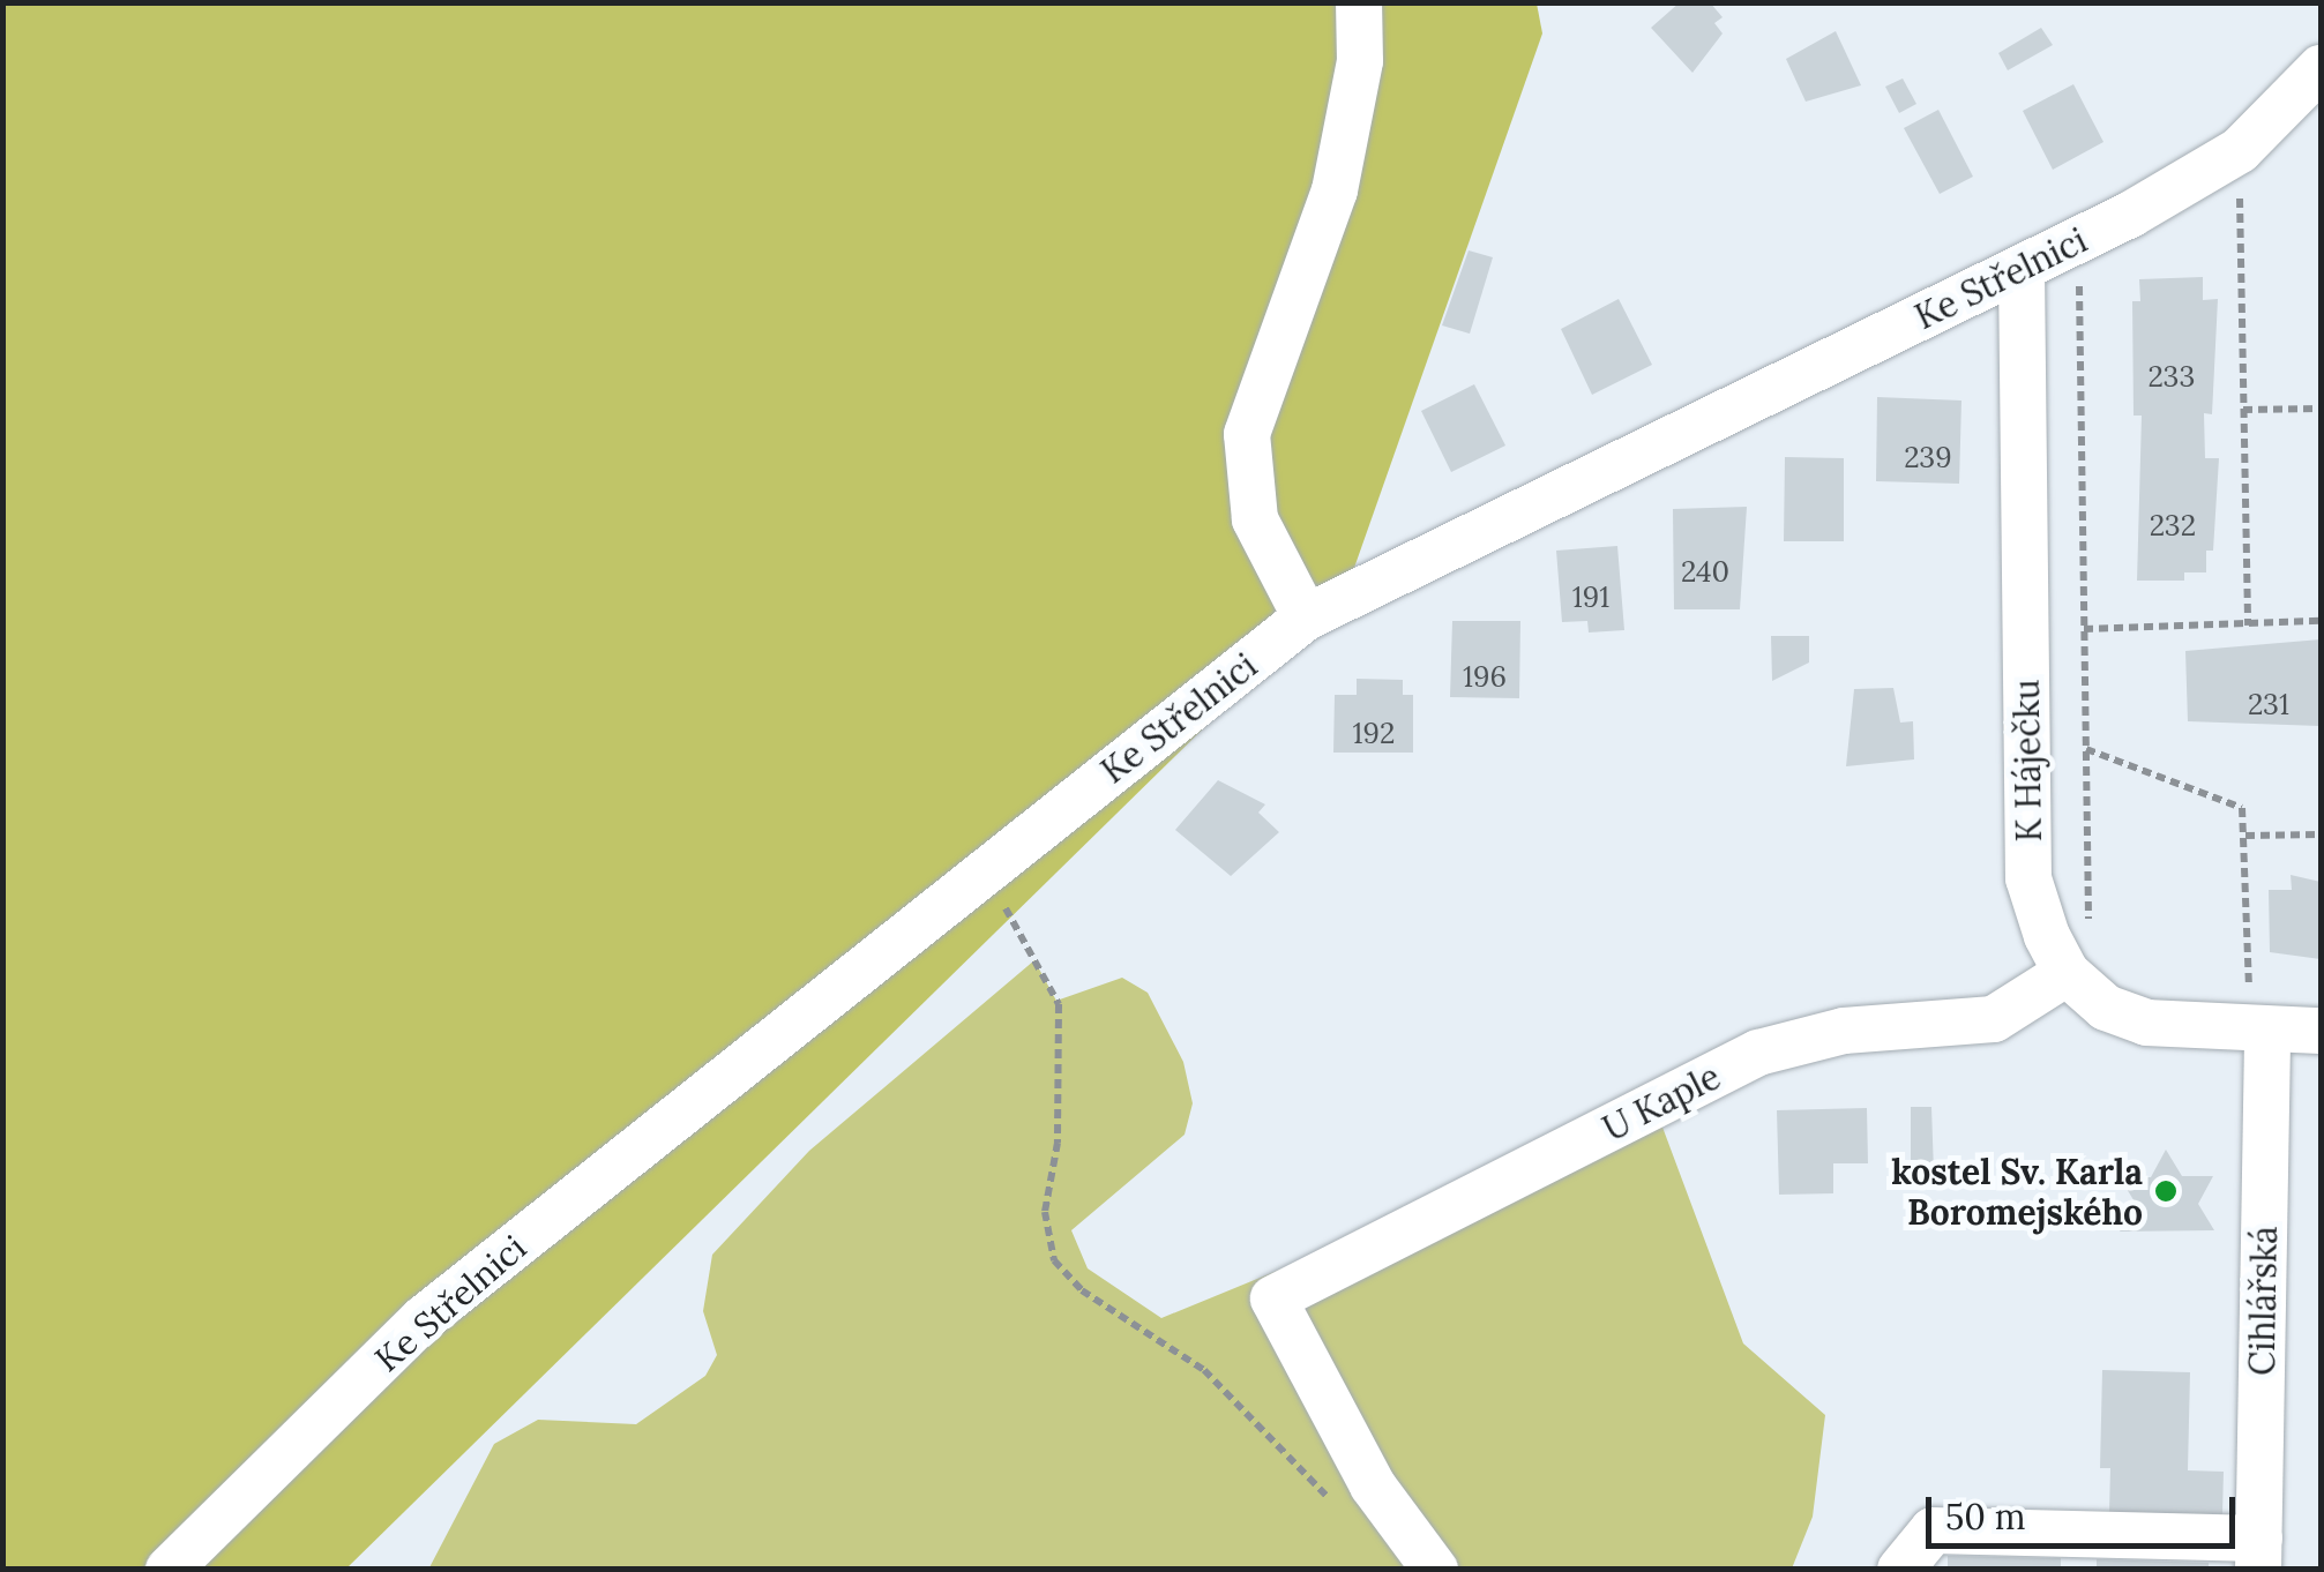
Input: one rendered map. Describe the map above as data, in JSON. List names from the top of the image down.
{
  "streets": {
    "street": [
      "Ke Střelnici",
      "K Háječku",
      "U Kaple",
      "Cihlářská"
    ]
  },
  "crossings": [
    ["Ke Střelnici", "K Háječku"],
    ["K Háječku", "U Kaple"],
    ["K Háječku", "Cihlářská"]
  ],
  "places": ["kostel Sv. Karla Boromejského"],
  "house_numbers": [
    "233",
    "239",
    "232",
    "240",
    "191",
    "196",
    "231",
    "192"
  ],
  "scale_bar": "50 m"
}
